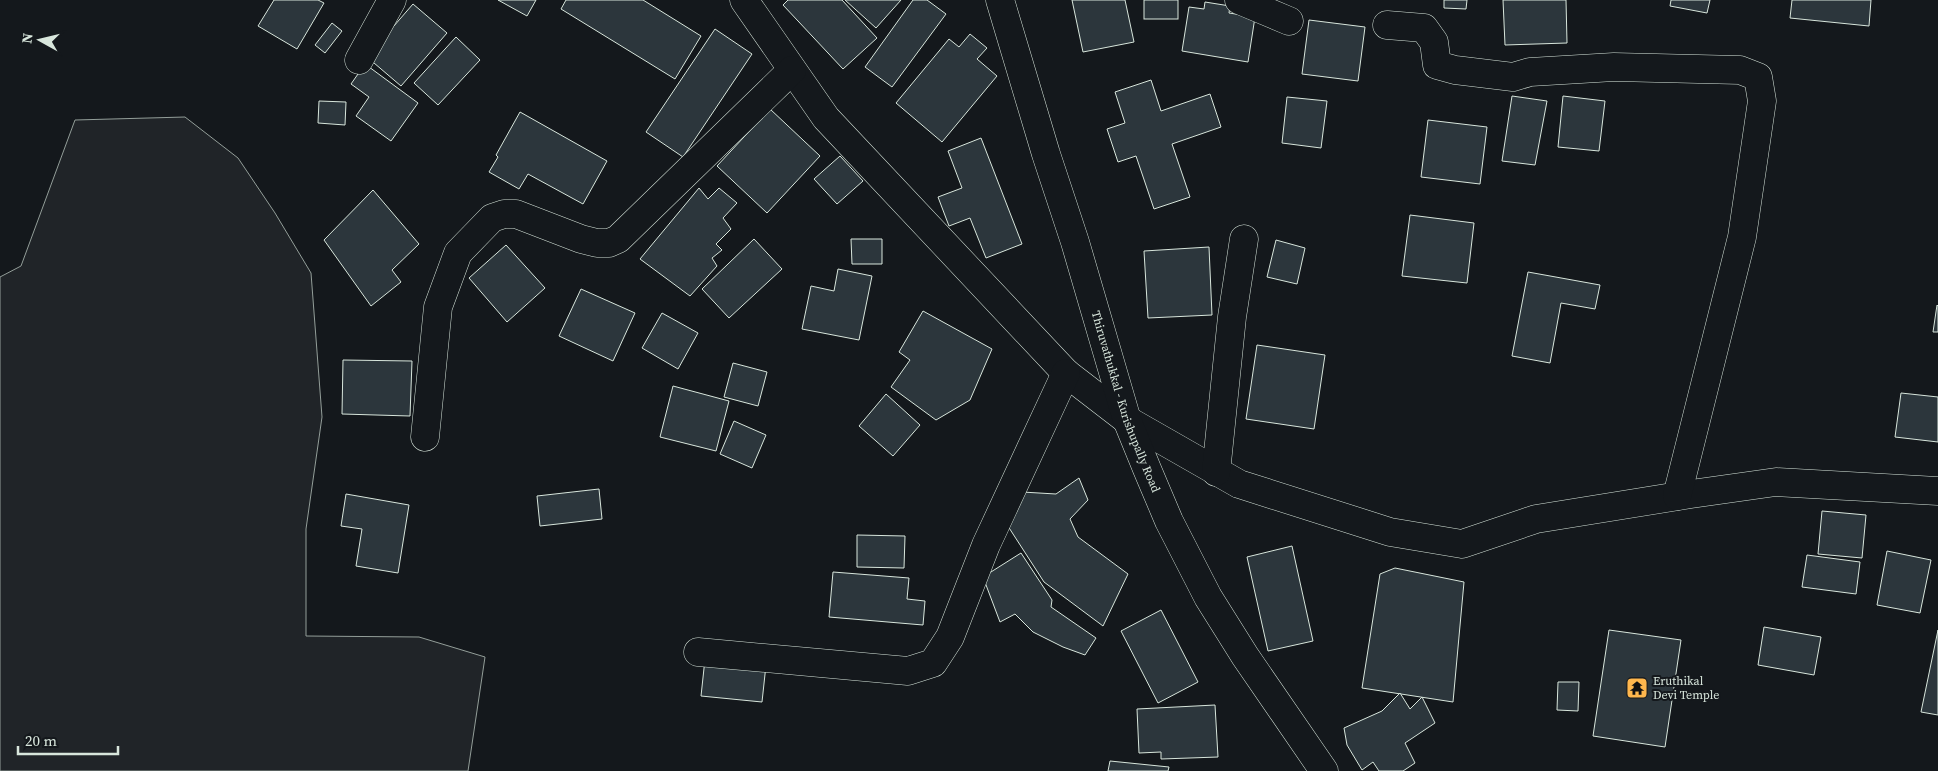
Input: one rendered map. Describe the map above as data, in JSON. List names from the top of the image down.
{
  "streets": {
    "street": ["Thiruvathukkal - Kurishupally Road"]
  },
  "places": {
    "temple": ["Eruthikal Devi Temple"]
  },
  "scale_bar": "20 m",
  "north": "left"
}
